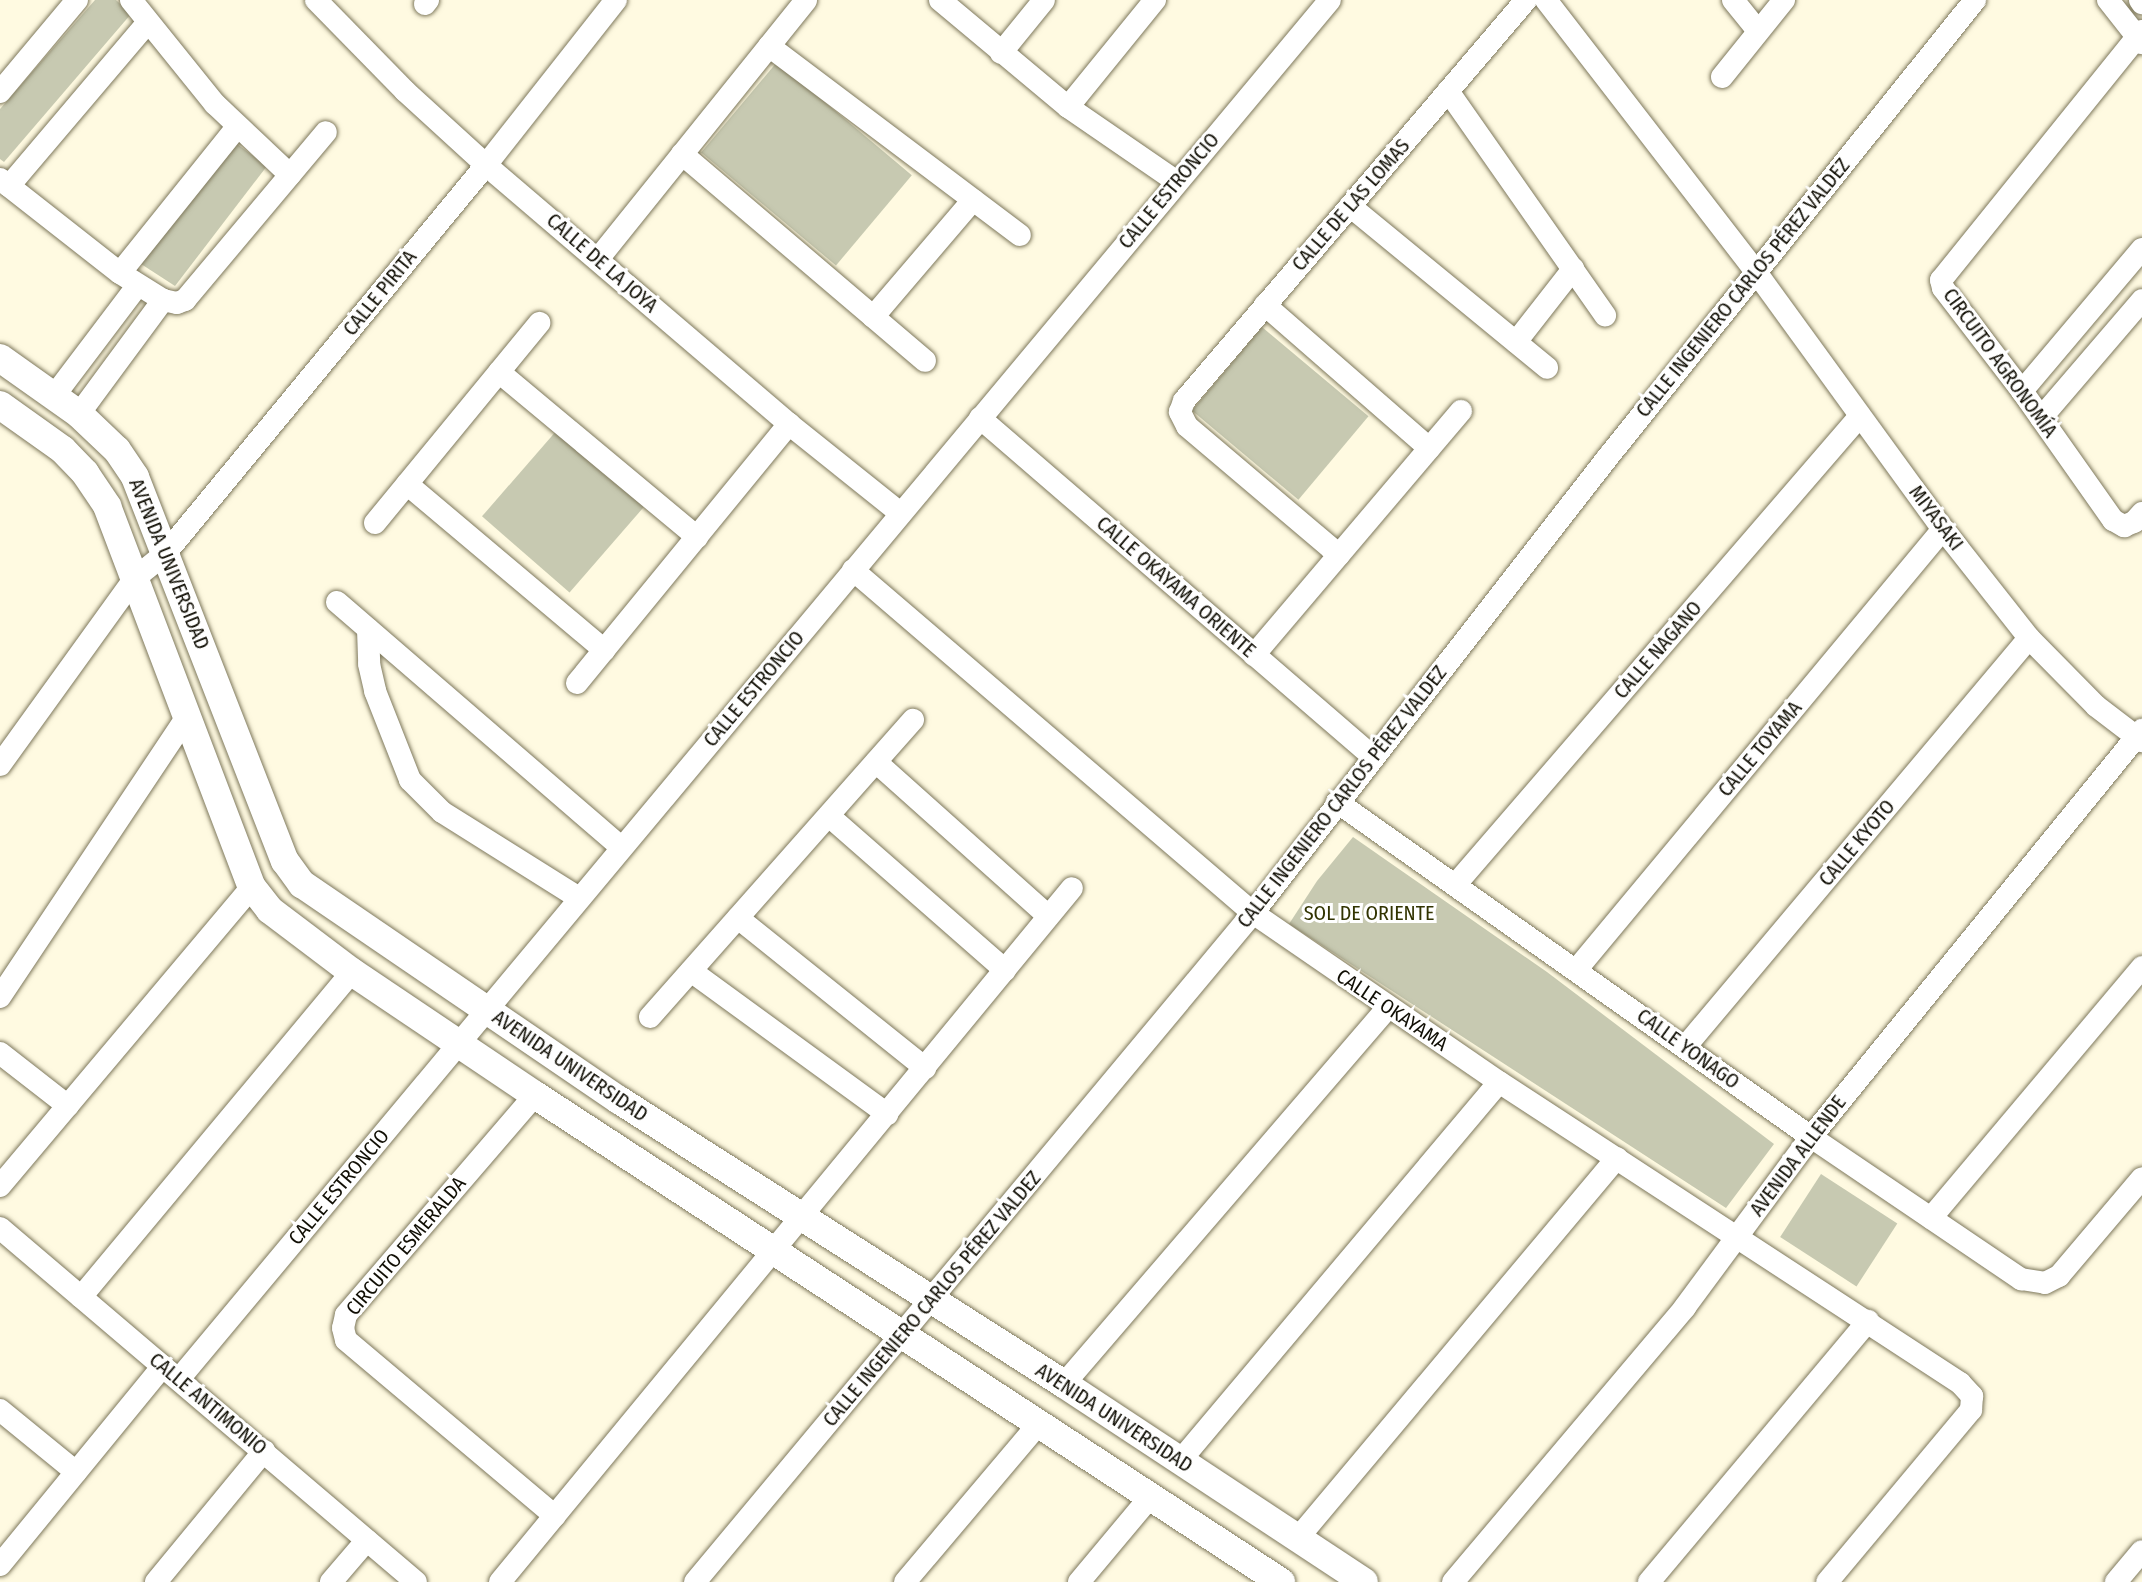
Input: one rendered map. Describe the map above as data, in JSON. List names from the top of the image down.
{
  "streets": {
    "main road": ["AVENIDA UNIVERSIDAD"],
    "street": [
      "CALLE ESTRONCIO",
      "CALLE DE LAS LOMAS",
      "CALLE DE LA JOYA",
      "CALLE INGENIERO CARLOS PÉREZ VALDEZ",
      "CALLE PIRITA",
      "CIRCUITO AGRONOMÍA",
      "MIYASAKI",
      "CALLE OKAYAMA ORIENTE",
      "CALLE NAGANO",
      "CALLE TOYAMA",
      "CALLE KYOTO",
      "CALLE OKAYAMA",
      "CALLE YONAGO",
      "AVENIDA ALLENDE",
      "CIRCUITO ESMERALDA",
      "CALLE ANTIMONIO"
    ]
  },
  "crossings": [
    ["CALLE ESTRONCIO", "CALLE DE LA JOYA"],
    ["CALLE ESTRONCIO", "AVENIDA UNIVERSIDAD"],
    ["CALLE ESTRONCIO", "CALLE OKAYAMA ORIENTE"],
    ["CALLE ESTRONCIO", "CALLE OKAYAMA"],
    ["CALLE ESTRONCIO", "CALLE ANTIMONIO"],
    ["CALLE DE LA JOYA", "CALLE PIRITA"],
    ["CALLE INGENIERO CARLOS PÉREZ VALDEZ", "MIYASAKI"],
    ["CALLE INGENIERO CARLOS PÉREZ VALDEZ", "AVENIDA UNIVERSIDAD"],
    ["CALLE INGENIERO CARLOS PÉREZ VALDEZ", "CALLE OKAYAMA ORIENTE"],
    ["CALLE INGENIERO CARLOS PÉREZ VALDEZ", "CALLE OKAYAMA"],
    ["CALLE INGENIERO CARLOS PÉREZ VALDEZ", "CALLE YONAGO"],
    ["CALLE PIRITA", "AVENIDA UNIVERSIDAD"],
    ["MIYASAKI", "CALLE NAGANO"],
    ["MIYASAKI", "CALLE TOYAMA"],
    ["MIYASAKI", "CALLE KYOTO"],
    ["MIYASAKI", "AVENIDA ALLENDE"],
    ["AVENIDA UNIVERSIDAD", "CIRCUITO ESMERALDA"],
    ["CALLE NAGANO", "CALLE YONAGO"],
    ["CALLE TOYAMA", "CALLE YONAGO"],
    ["CALLE KYOTO", "CALLE YONAGO"],
    ["CALLE OKAYAMA", "AVENIDA ALLENDE"],
    ["CALLE YONAGO", "AVENIDA ALLENDE"]
  ],
  "parks": ["SOL DE ORIENTE"]
}
